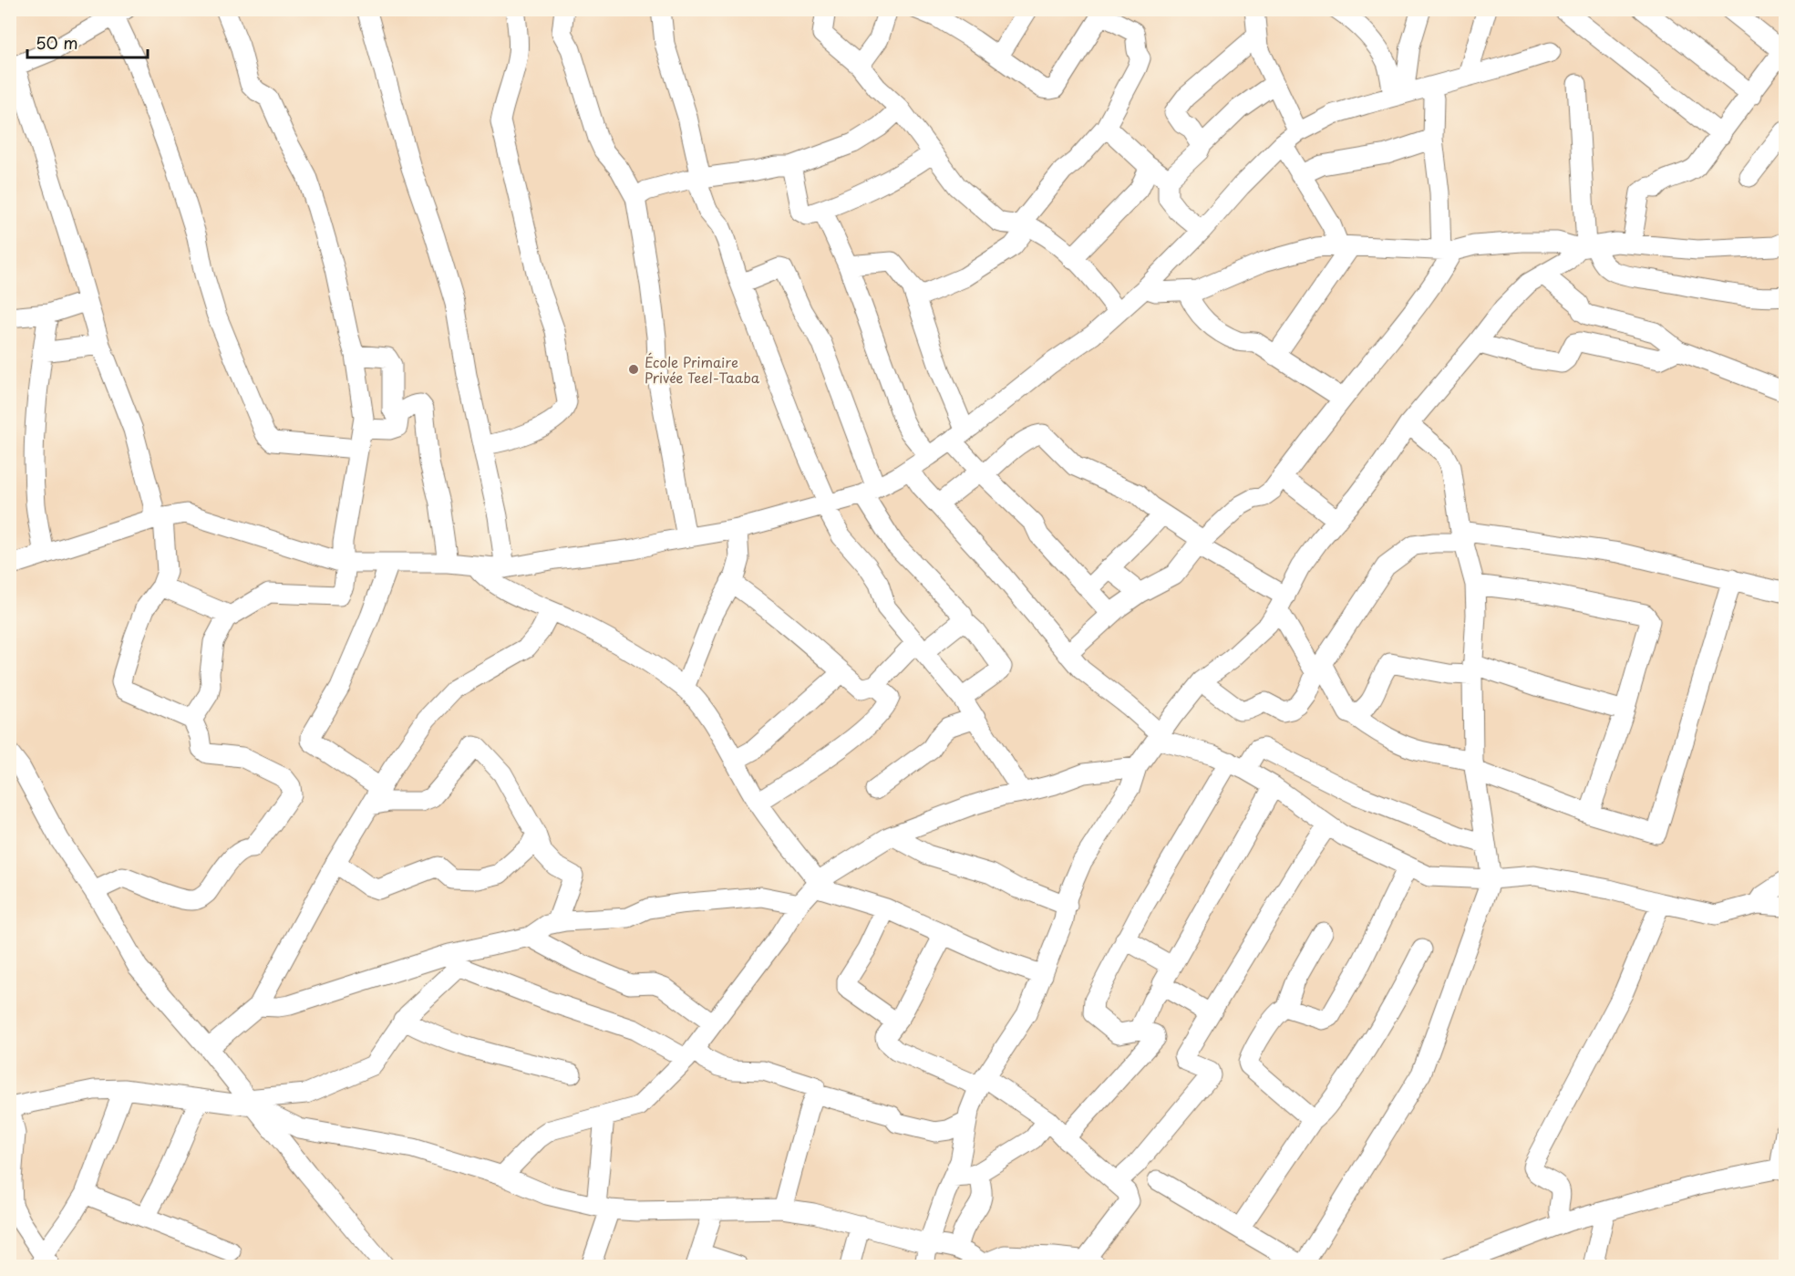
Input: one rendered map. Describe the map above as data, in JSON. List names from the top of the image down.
{
  "places": ["École Primaire Privée Teel-Taaba"],
  "scale_bar": "50 m"
}
